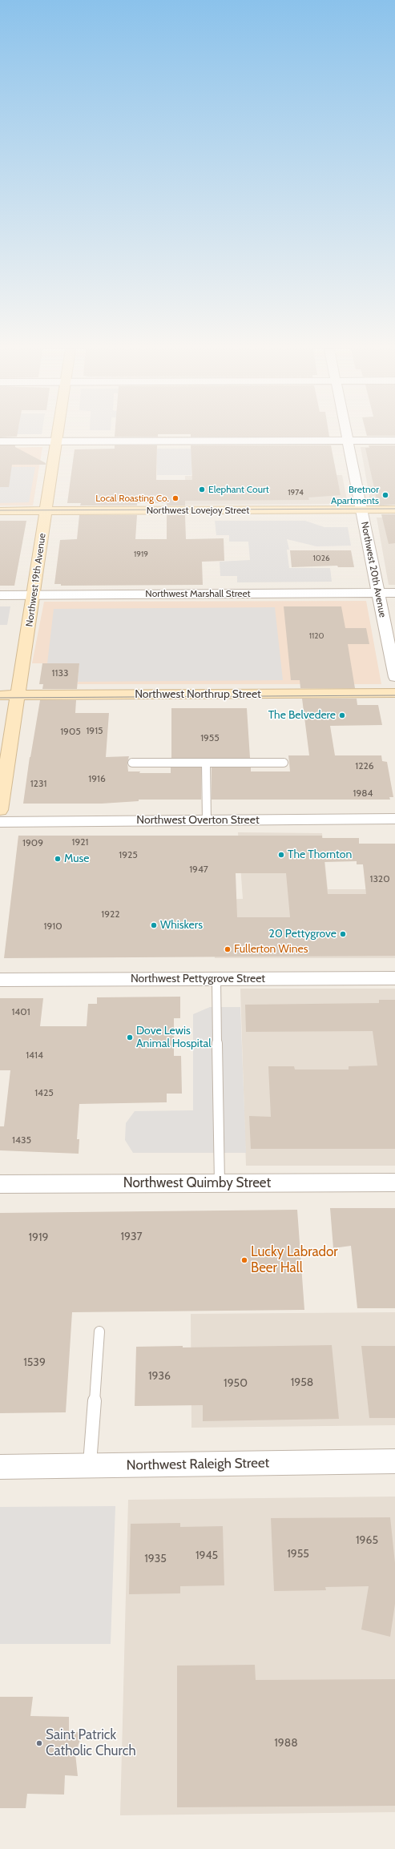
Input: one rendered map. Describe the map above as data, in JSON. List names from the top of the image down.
{
  "streets": {
    "street": [
      "Northwest Lovejoy Street",
      "Northwest 20th Avenue",
      "Northwest 19th Avenue",
      "Northwest Marshall Street",
      "Northwest Northrup Street",
      "Northwest Overton Street",
      "Northwest Pettygrove Street",
      "Northwest Quimby Street",
      "Northwest Raleigh Street"
    ]
  },
  "crossings": [
    ["Northwest Lovejoy Street", "Northwest 20th Avenue"],
    ["Northwest Lovejoy Street", "Northwest 19th Avenue"],
    ["Northwest 20th Avenue", "Northwest Marshall Street"],
    ["Northwest 19th Avenue", "Northwest Marshall Street"],
    ["Northwest 19th Avenue", "Northwest Northrup Street"]
  ],
  "places": [
    "Elephant Court",
    "Bretnor Apartments",
    "Local Roasting Co.",
    "The Belvedere",
    "The Thornton",
    "Muse",
    "Whiskers",
    "20 Pettygrove",
    "Fullerton Wines",
    "Dove Lewis Animal Hospital",
    "Lucky Labrador Beer Hall",
    "Saint Patrick Catholic Church"
  ],
  "house_numbers": [
    "1974",
    "1919",
    "1026",
    "1120",
    "1133",
    "1915",
    "1905",
    "1955",
    "1226",
    "1916",
    "1231",
    "1984",
    "1921",
    "1909",
    "1925",
    "1947",
    "1320",
    "1922",
    "1910",
    "1401",
    "1414",
    "1425",
    "1435",
    "1937",
    "1919",
    "1539",
    "1936",
    "1958",
    "1950",
    "1965",
    "1955",
    "1945",
    "1935",
    "1988"
  ]
}
